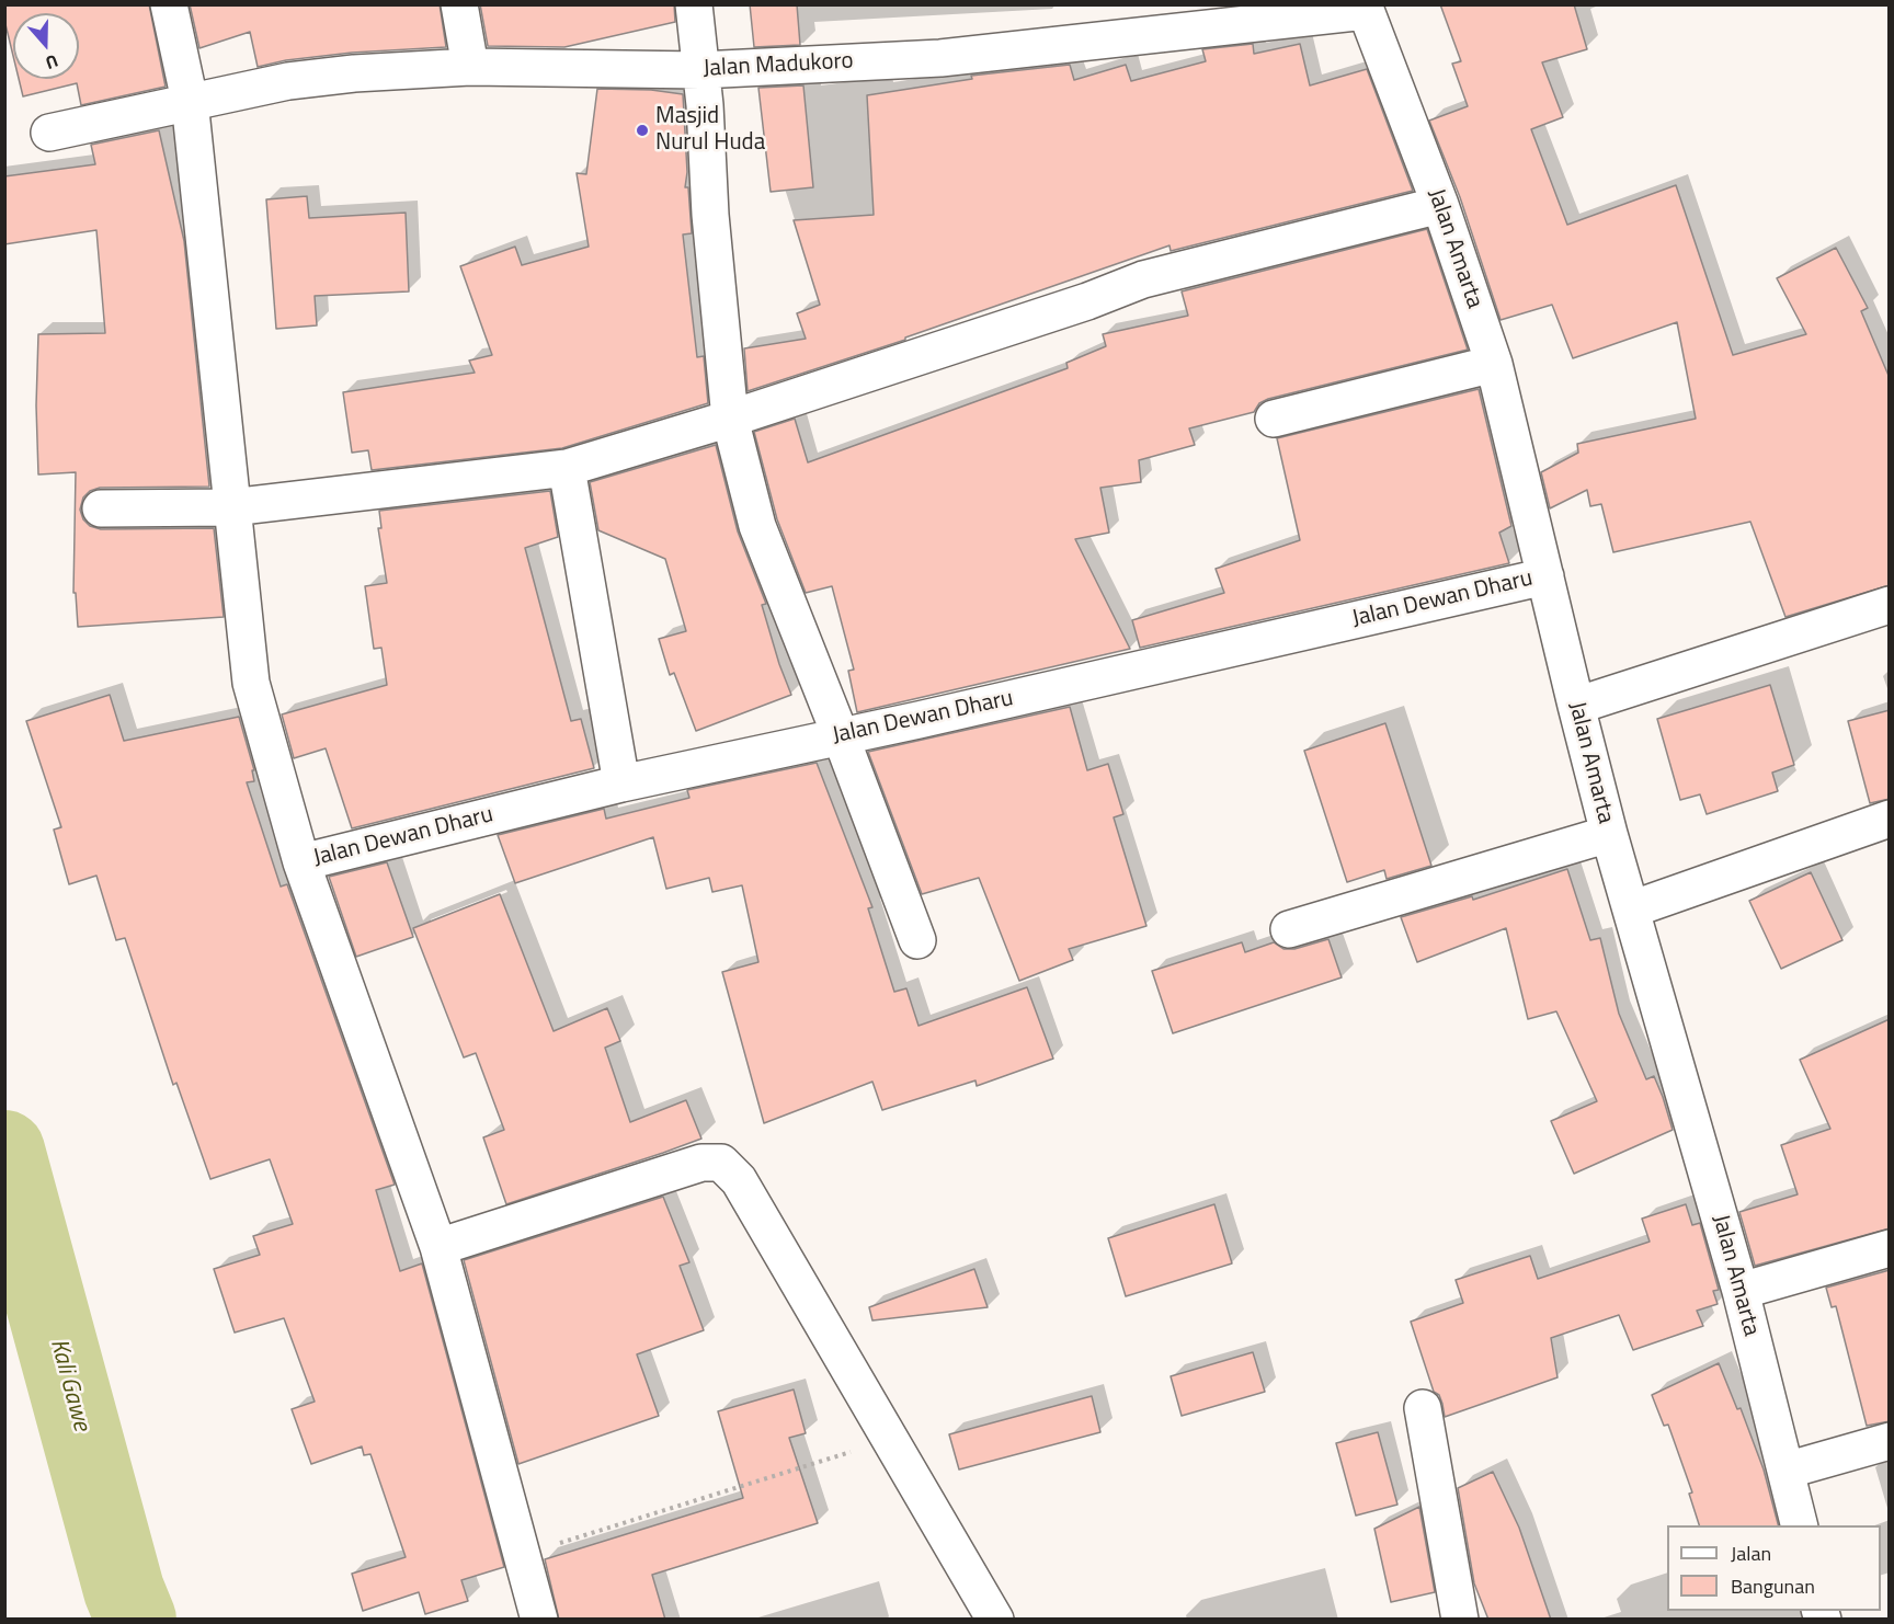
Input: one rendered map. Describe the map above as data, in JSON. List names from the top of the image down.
{
  "streets": {
    "street": ["Jalan Madukoro", "Jalan Amarta", "Jalan Dewan Dharu"]
  },
  "crossings": [
    ["Jalan Madukoro", "Jalan Amarta"],
    ["Jalan Amarta", "Jalan Dewan Dharu"]
  ],
  "water": ["Kali Gawe"],
  "places": ["Masjid Nurul Huda"],
  "legend": ["Jalan", "Bangunan"],
  "north": "bottom"
}
